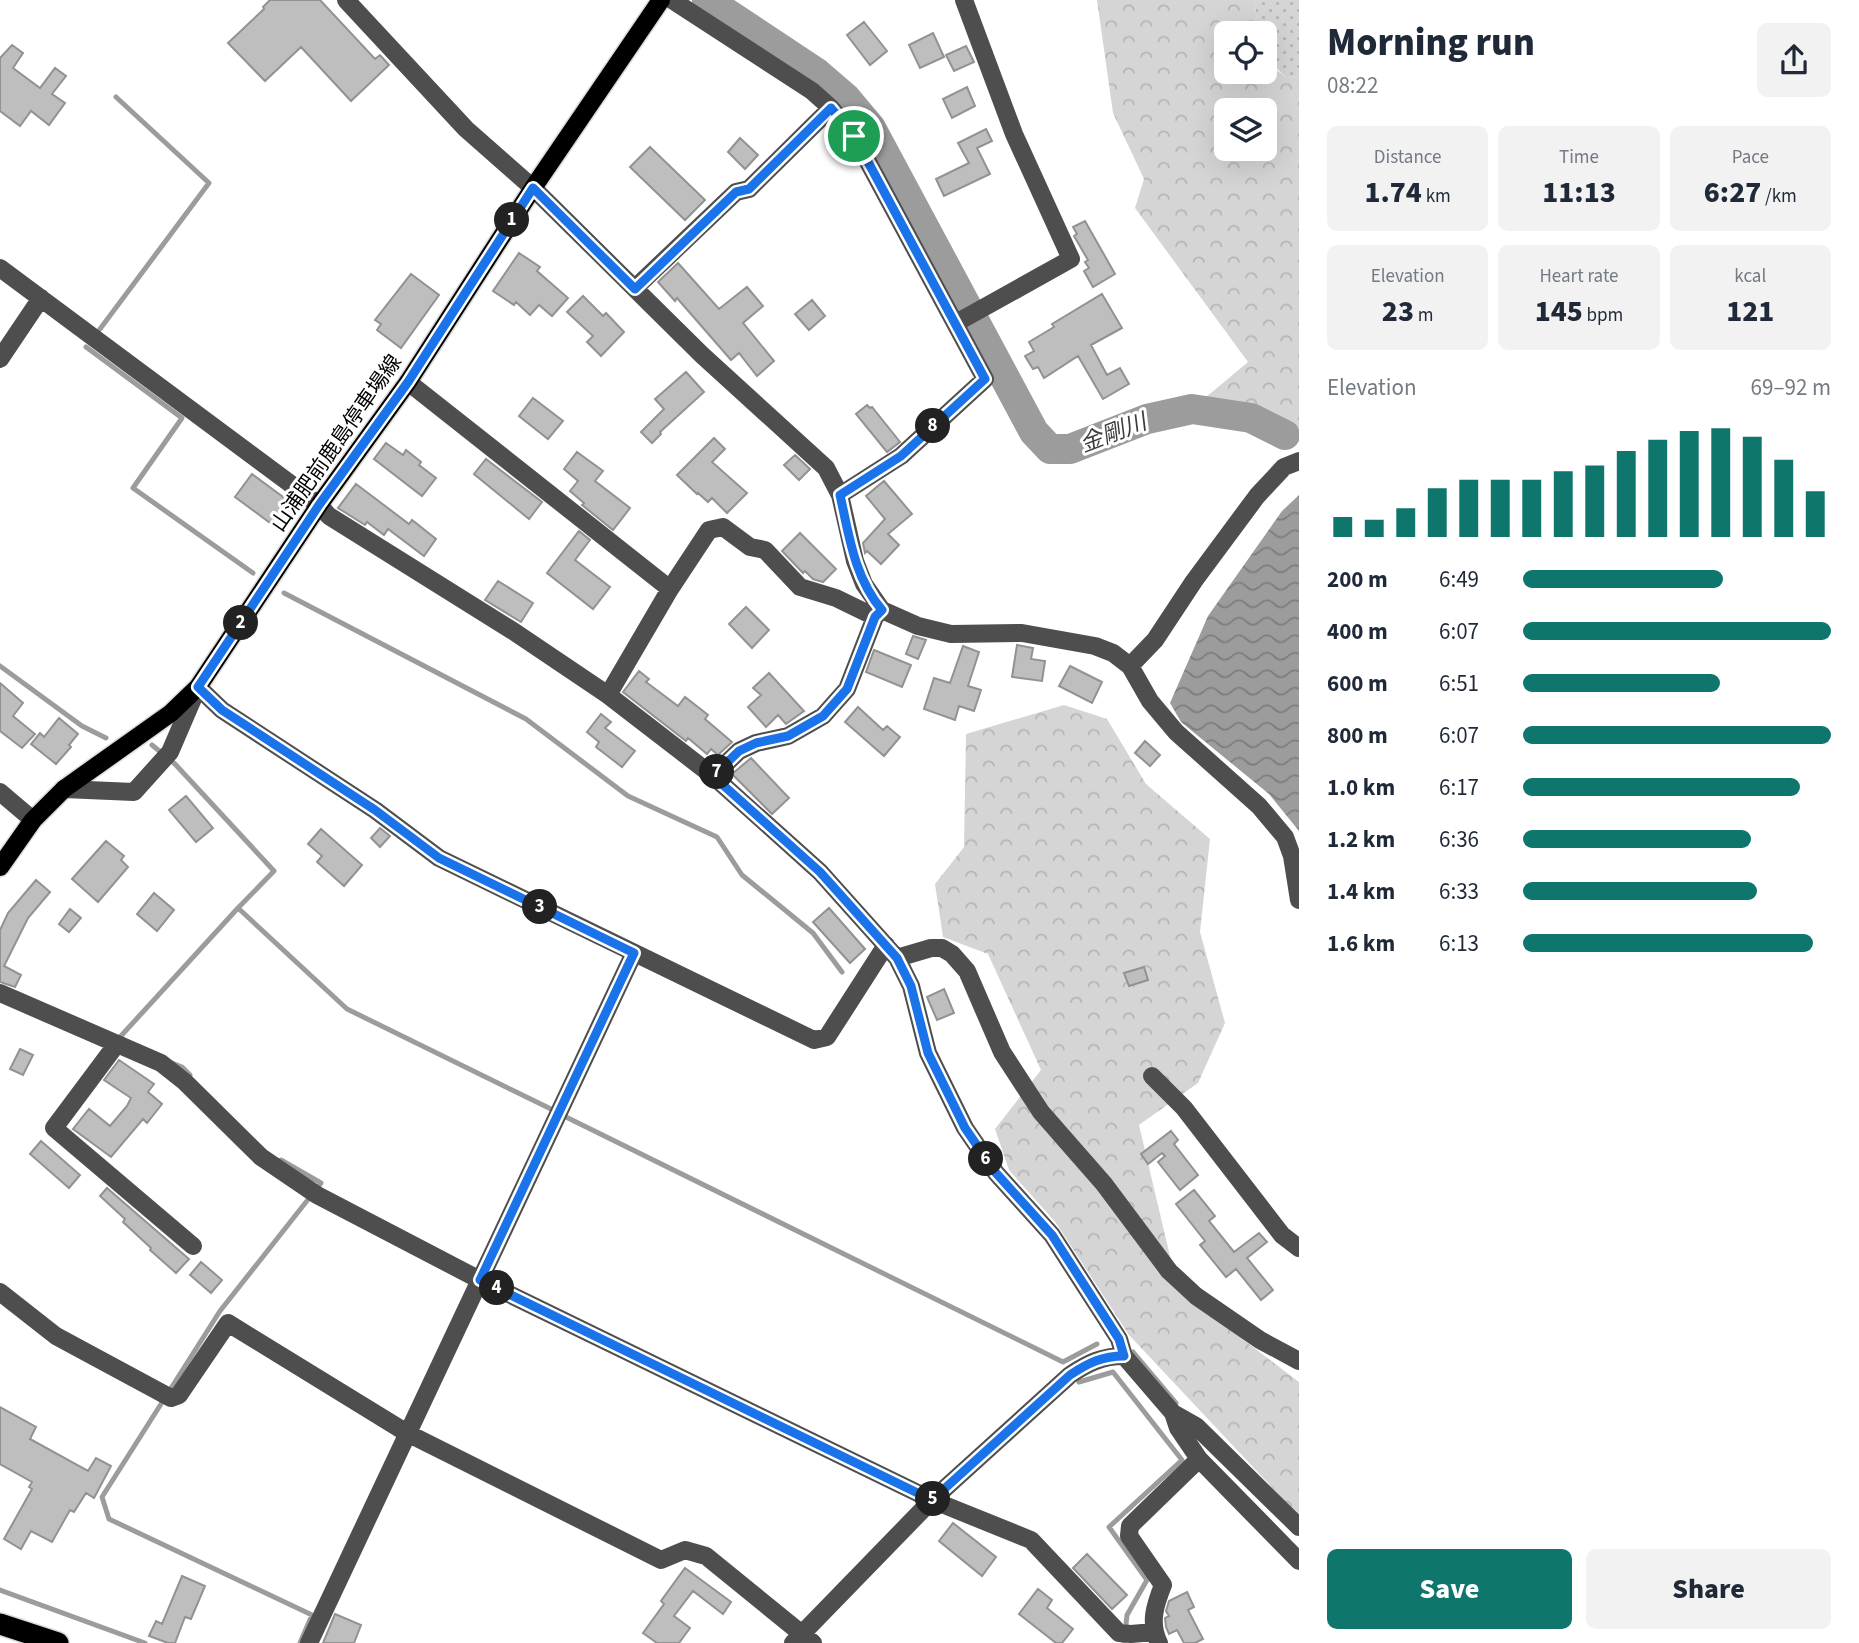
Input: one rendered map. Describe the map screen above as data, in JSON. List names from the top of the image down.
{
  "streets": {
    "main road": ["山浦肥前鹿島停車場線"]
  },
  "water": ["金剛川"],
  "page": {
    "heading": ["Morning run", "08:22"],
    "stats": [
      ["Distance", "1.74 km"],
      ["Time", "11:13"],
      ["Pace", "6:27 /km"],
      ["Elevation", "23 m"],
      ["Heart rate", "145 bpm"],
      ["kcal", "121"]
    ],
    "pins": [
      "1",
      "8",
      "2",
      "7",
      "3",
      "6",
      "4",
      "5"
    ],
    "chart": ["Elevation", "69–92 m"],
    "list": [
      {
        "name": "200 m",
        "note": "6:49"
      },
      {
        "name": "400 m",
        "note": "6:07"
      },
      {
        "name": "600 m",
        "note": "6:51"
      },
      {
        "name": "800 m",
        "note": "6:07"
      },
      {
        "name": "1.0 km",
        "note": "6:17"
      },
      {
        "name": "1.2 km",
        "note": "6:36"
      },
      {
        "name": "1.4 km",
        "note": "6:33"
      },
      {
        "name": "1.6 km",
        "note": "6:13"
      }
    ],
    "buttons": ["Save", "Share"]
  }
}
